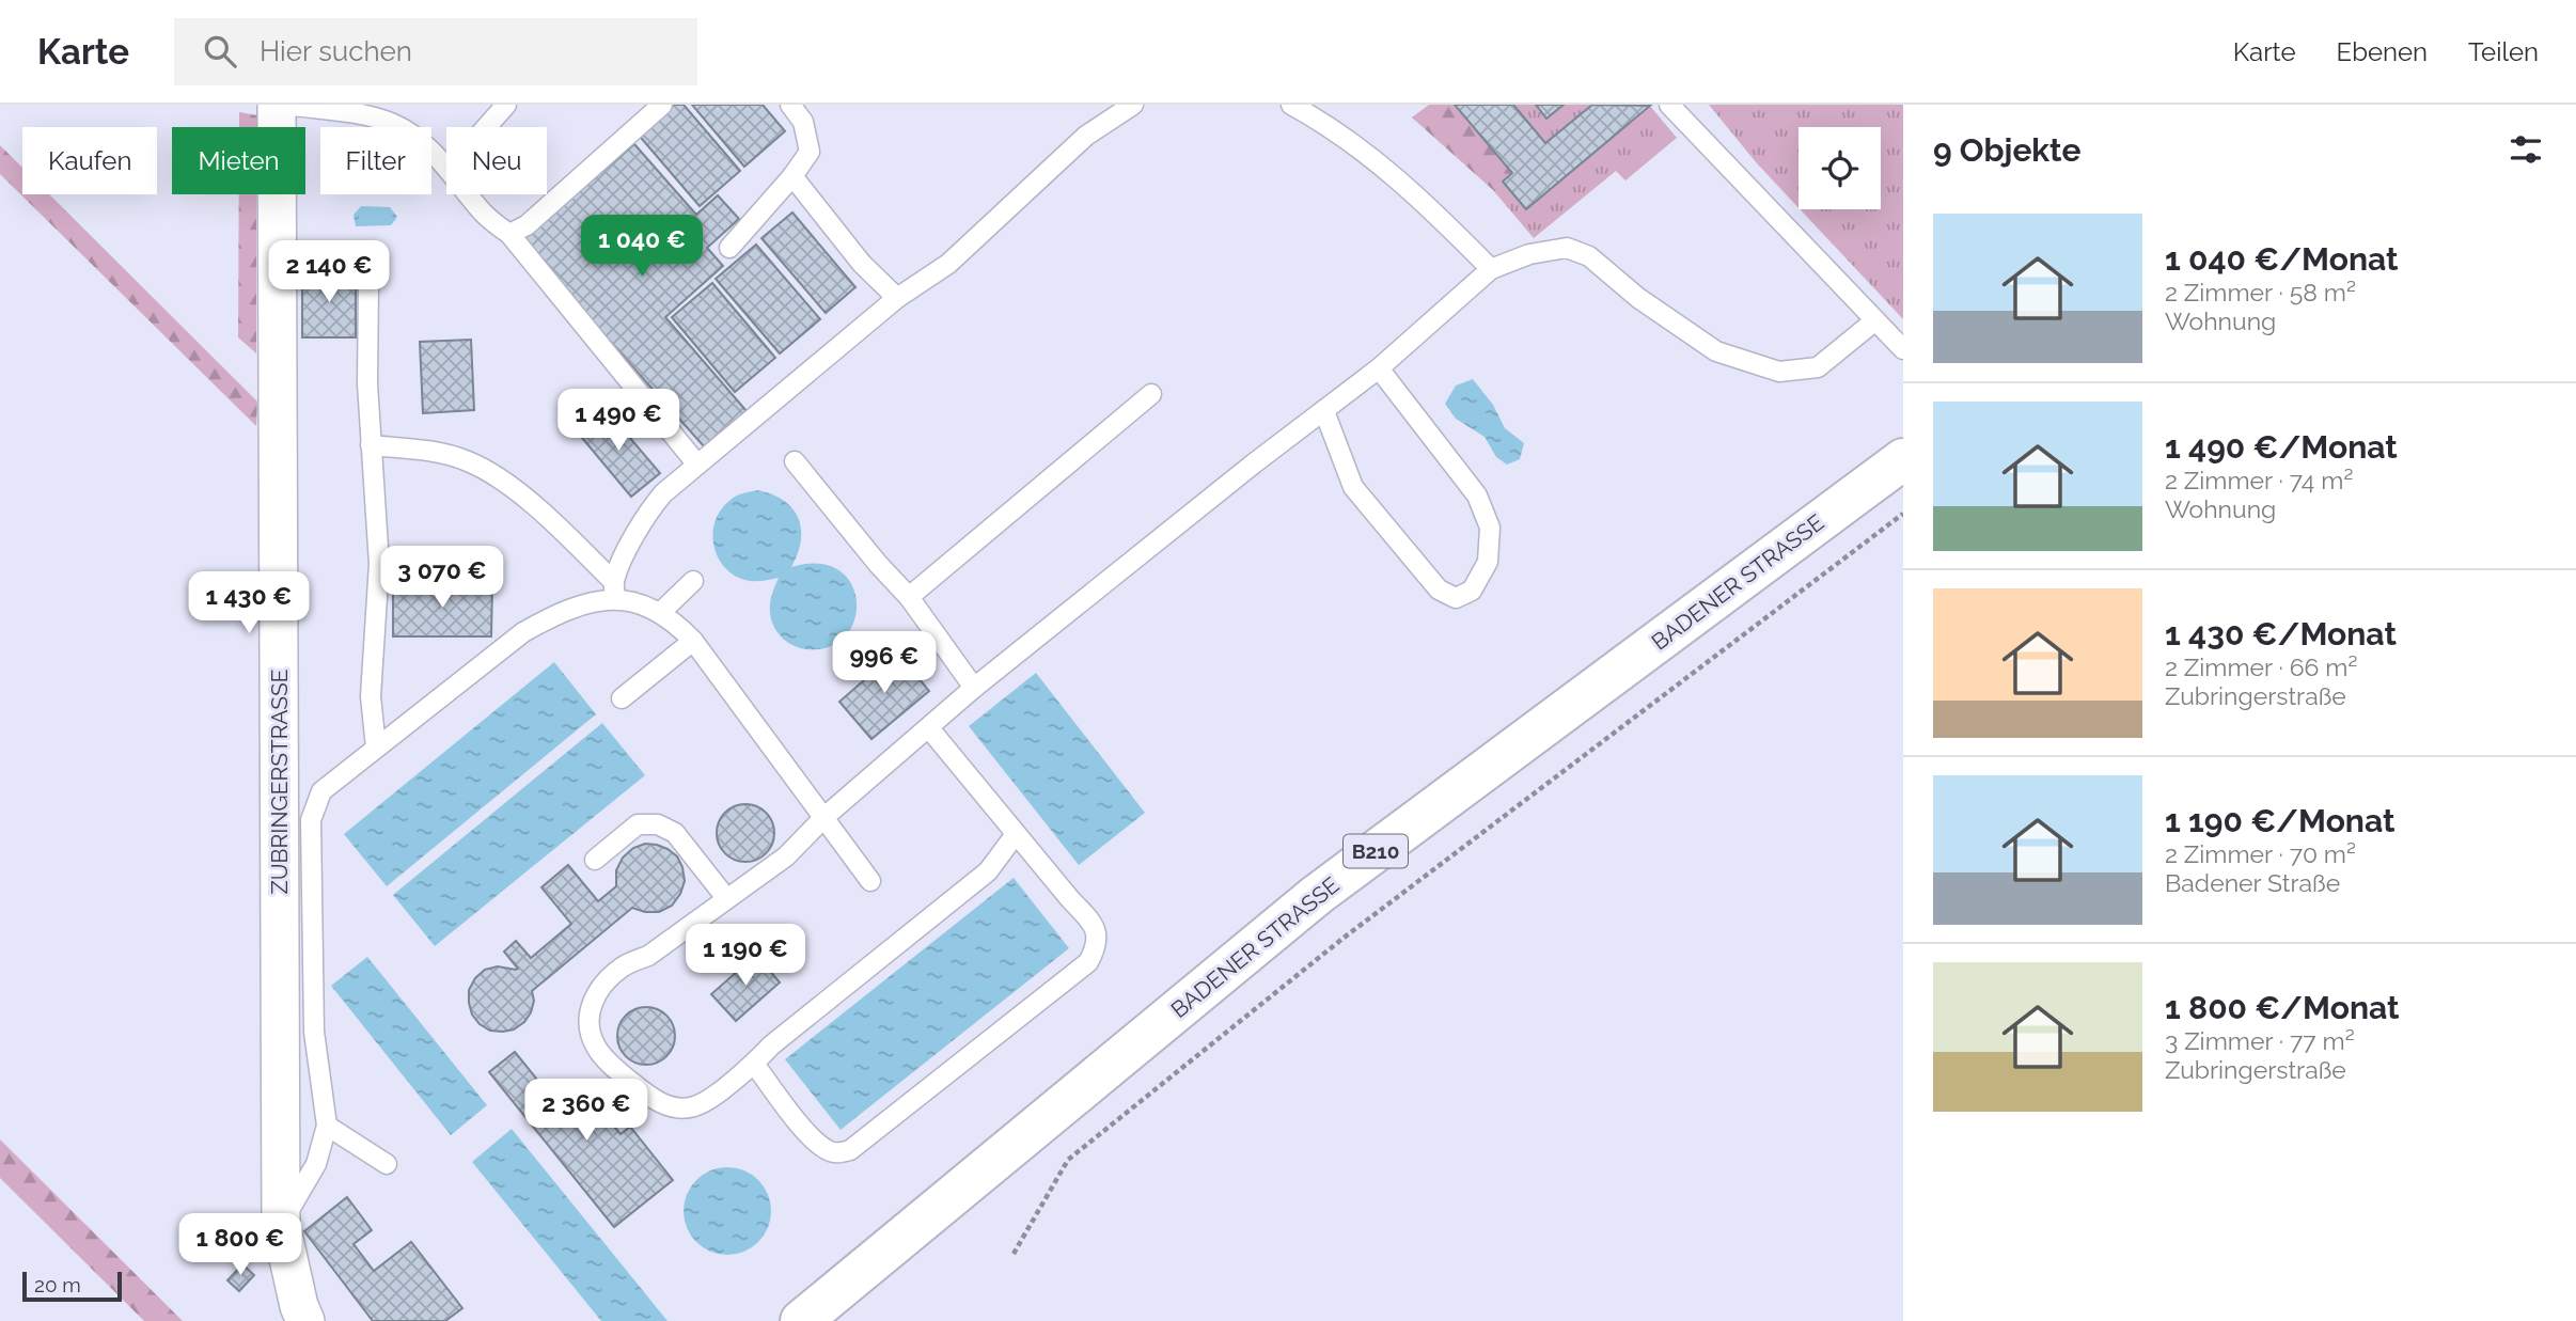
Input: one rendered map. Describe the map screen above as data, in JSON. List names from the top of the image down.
{
  "streets": {
    "main road": ["BADENER STRASSE", "B210"],
    "street": ["ZUBRINGERSTRASSE"]
  },
  "scale_bar": "20 m",
  "page": {
    "header": "Karte",
    "search": "Hier suchen",
    "nav": ["Karte", "Ebenen", "Teilen"],
    "heading": "9 Objekte",
    "chip": [
      "Kaufen",
      "Mieten",
      "Filter",
      "Neu"
    ],
    "list": [
      {
        "name": "1 040 €/Monat",
        "note": "2 Zimmer · 58 m² · Wohnung"
      },
      {
        "name": "1 490 €/Monat",
        "note": "2 Zimmer · 74 m² · Wohnung"
      },
      {
        "name": "1 430 €/Monat",
        "note": "2 Zimmer · 66 m² · Zubringerstraße"
      },
      {
        "name": "1 190 €/Monat",
        "note": "2 Zimmer · 70 m² · Badener Straße"
      },
      {
        "name": "1 800 €/Monat",
        "note": "3 Zimmer · 77 m² · Zubringerstraße"
      }
    ],
    "price": [
      "1 040 €",
      "2 140 €",
      "1 490 €",
      "3 070 €",
      "1 430 €",
      "996 €",
      "1 190 €",
      "2 360 €",
      "1 800 €"
    ],
    "scale": "20 m"
  }
}
